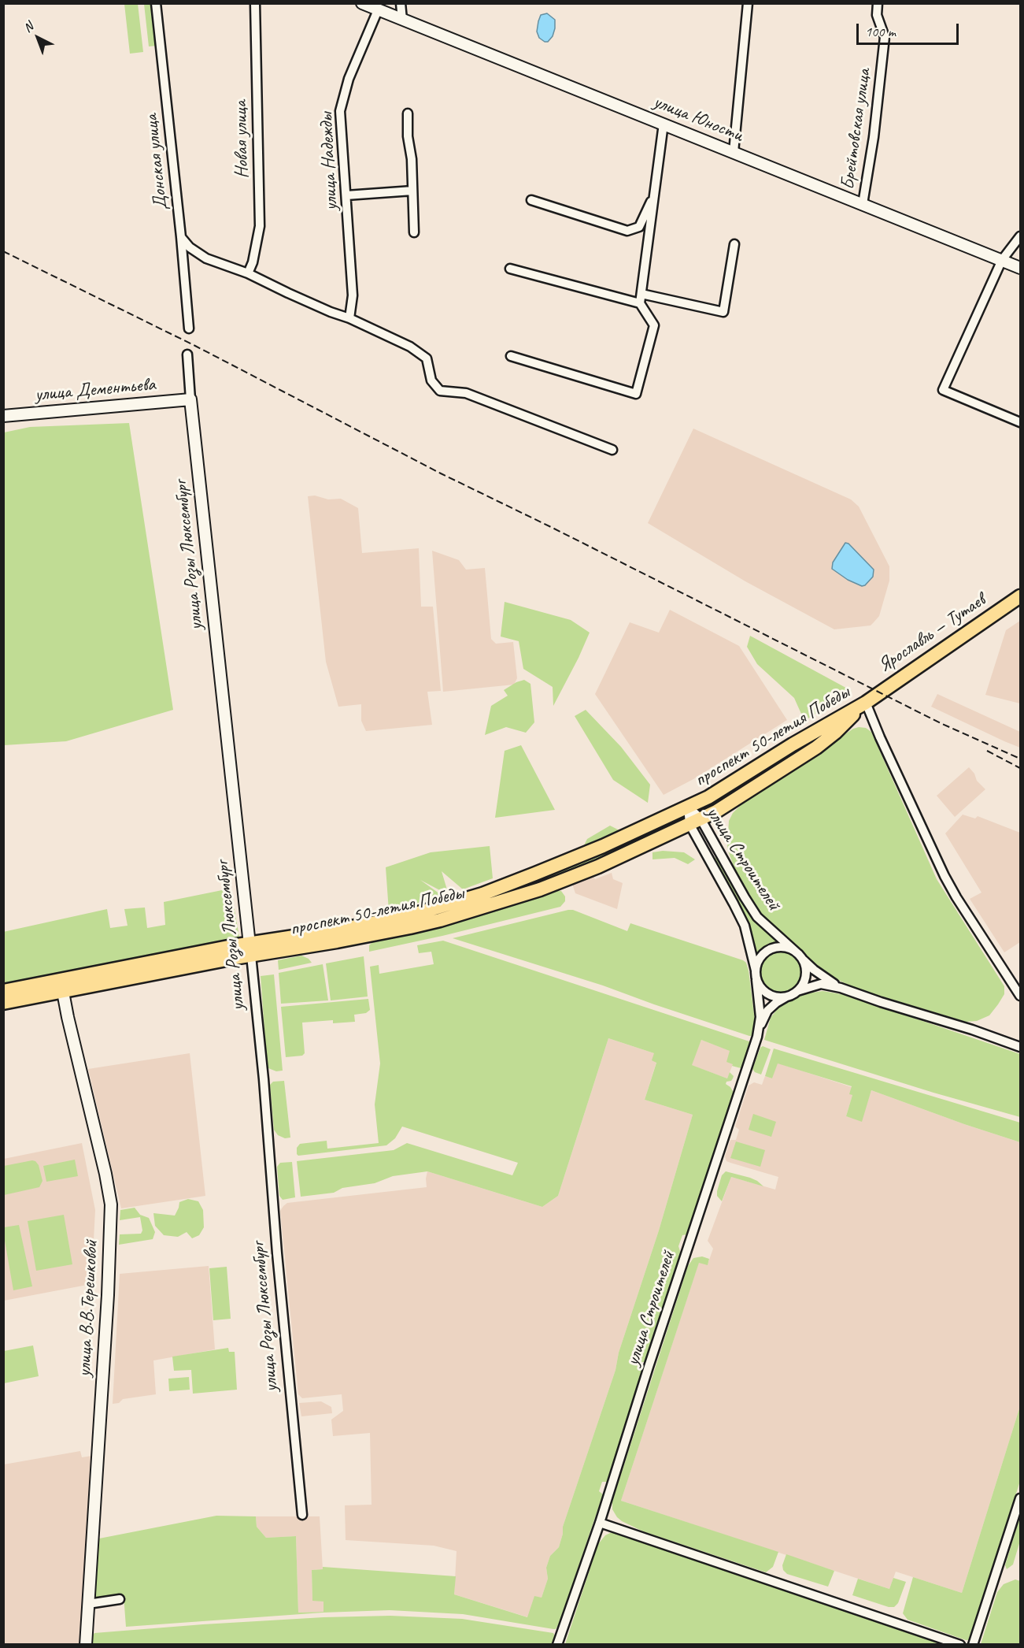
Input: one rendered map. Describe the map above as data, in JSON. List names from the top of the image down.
{
  "streets": {
    "main road": ["Ярославль — Тутаев", "проспект 50-летия Победы"],
    "street": [
      "улица Юности",
      "Брейтовская улица",
      "Новая улица",
      "улица Надежды",
      "Донская улица",
      "улица Дементьева",
      "улица Розы Люксембург",
      "улица Строителей",
      "улица В.В.Терешковой"
    ]
  },
  "crossings": [
    ["улица Юности", "Брейтовская улица"],
    ["улица Юности", "улица Надежды"],
    ["улица Дементьева", "улица Розы Люксембург"],
    ["улица Розы Люксембург", "проспект 50-летия Победы"],
    ["Ярославль — Тутаев", "проспект 50-летия Победы"],
    ["проспект 50-летия Победы", "улица Строителей"],
    ["проспект 50-летия Победы", "улица В.В.Терешковой"]
  ],
  "scale_bar": "100 m",
  "north": "top left"
}
